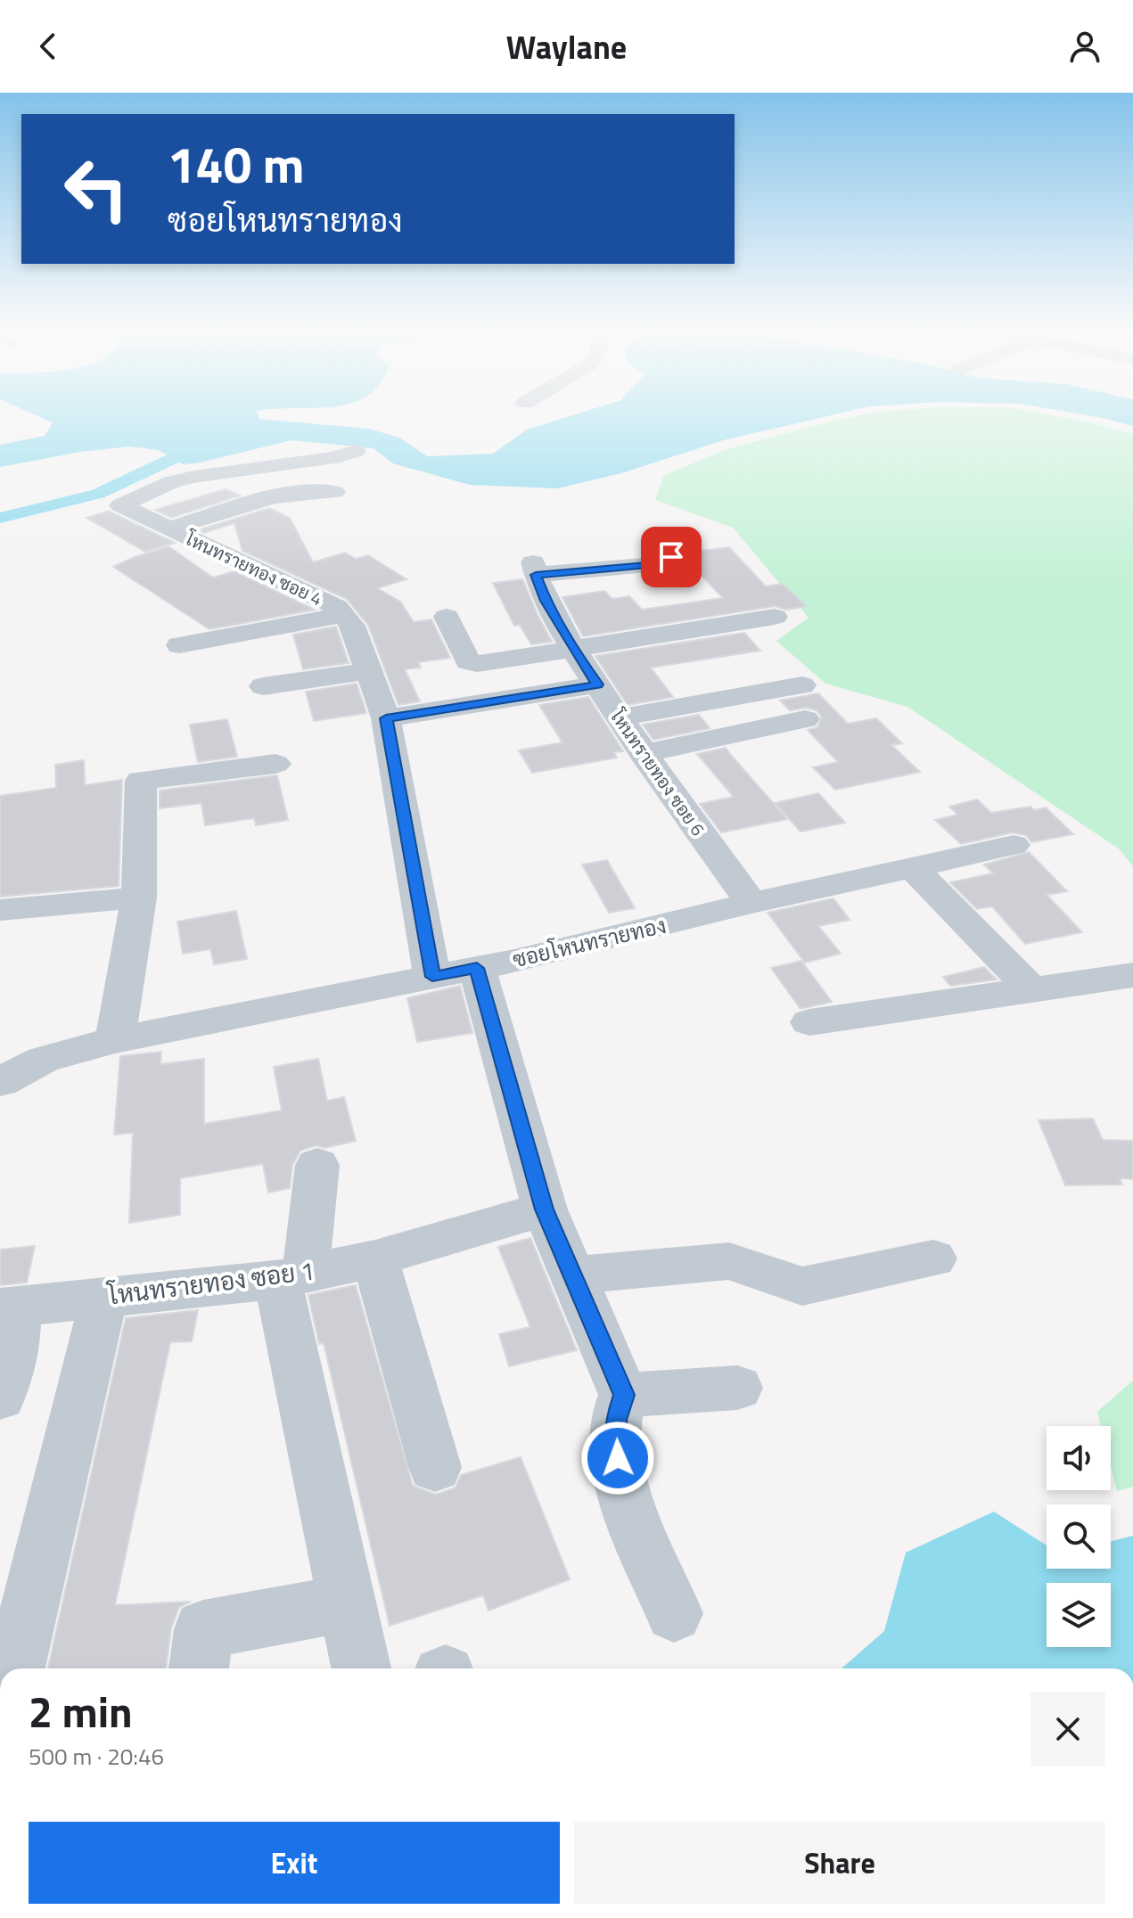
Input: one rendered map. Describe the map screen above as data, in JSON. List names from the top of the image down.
{
  "streets": {
    "street": [
      "โหนทรายทอง ซอย 4",
      "โหนทรายทอง ซอย 6",
      "ซอยโหนทรายทอง",
      "โหนทรายทอง ซอย 1"
    ]
  },
  "crossings": [
    ["โหนทรายทอง ซอย 4", "ซอยโหนทรายทอง"],
    ["โหนทรายทอง ซอย 4", "โหนทรายทอง ซอย 1"],
    ["โหนทรายทอง ซอย 6", "ซอยโหนทรายทอง"]
  ],
  "page": {
    "header": "Waylane",
    "turn": ["140 m", "ซอยโหนทรายทอง"],
    "heading": ["2 min", "500 m · 20:46"],
    "buttons": ["Exit", "Share"]
  }
}
